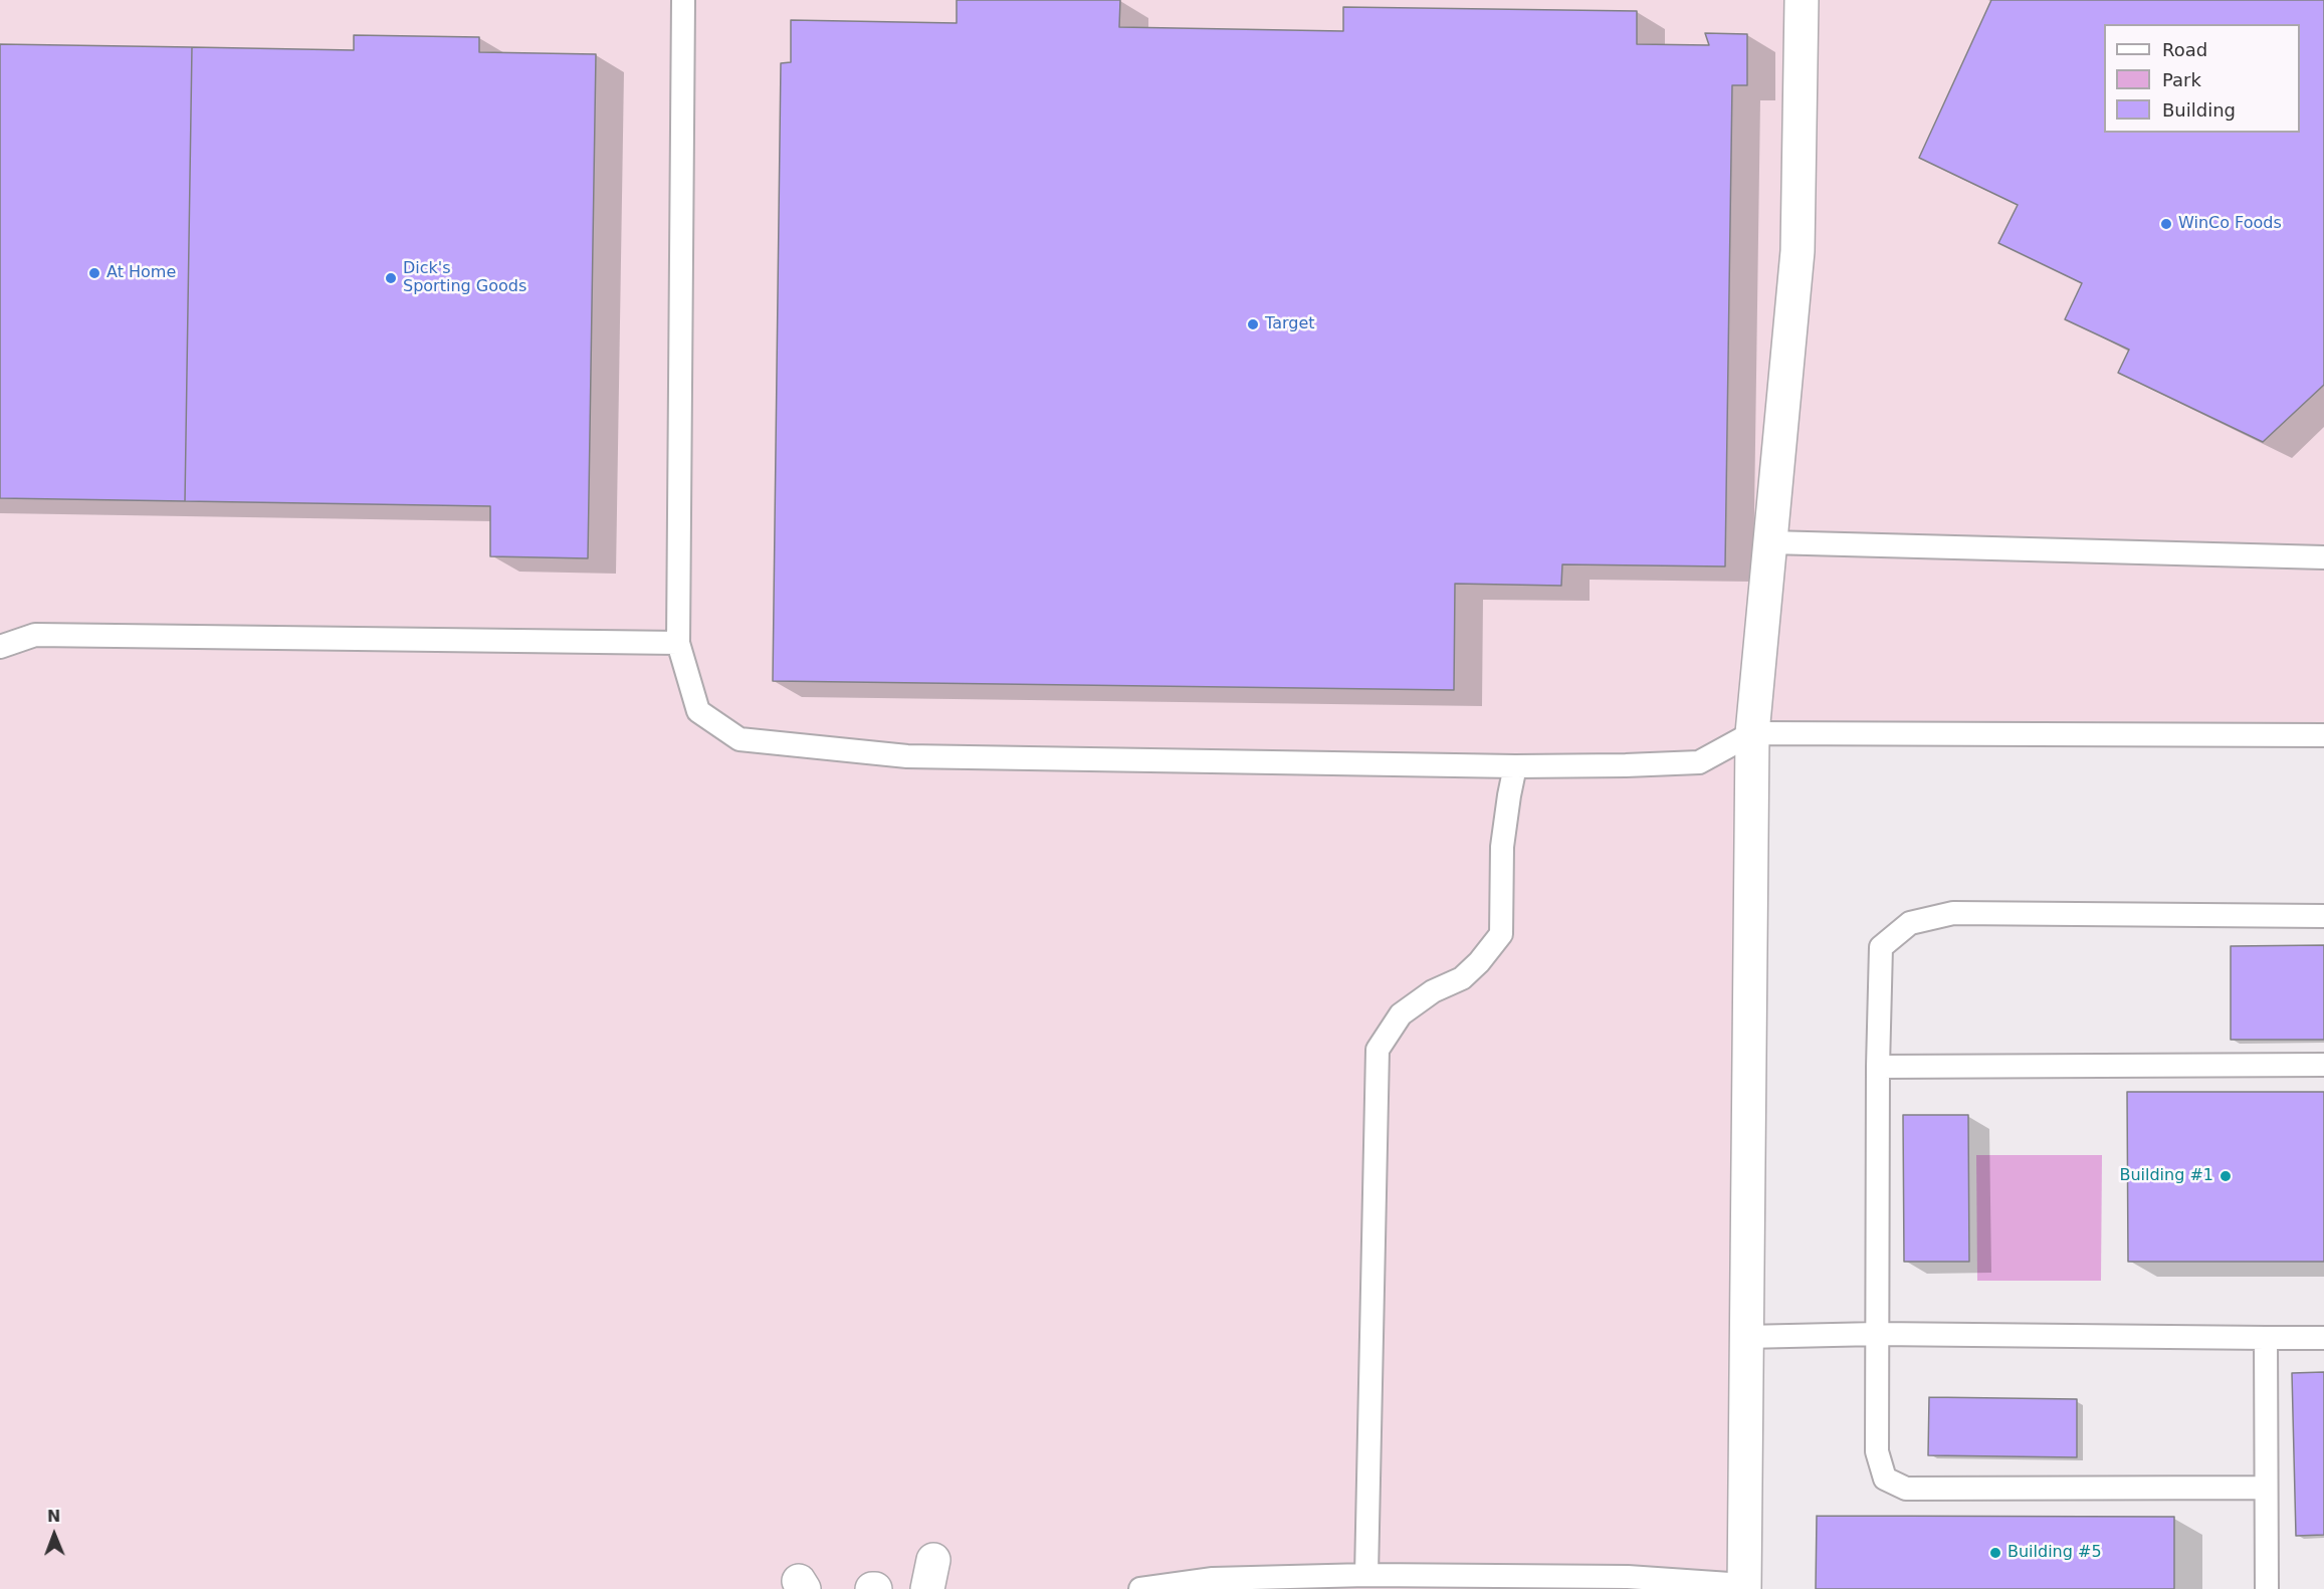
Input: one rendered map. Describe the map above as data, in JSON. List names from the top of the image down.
{
  "places": [
    "WinCo Foods",
    "At Home",
    "Dick's Sporting Goods",
    "Target",
    "Building #1",
    "Building #5"
  ],
  "legend": ["Road", "Park", "Building"],
  "north": "top"
}
